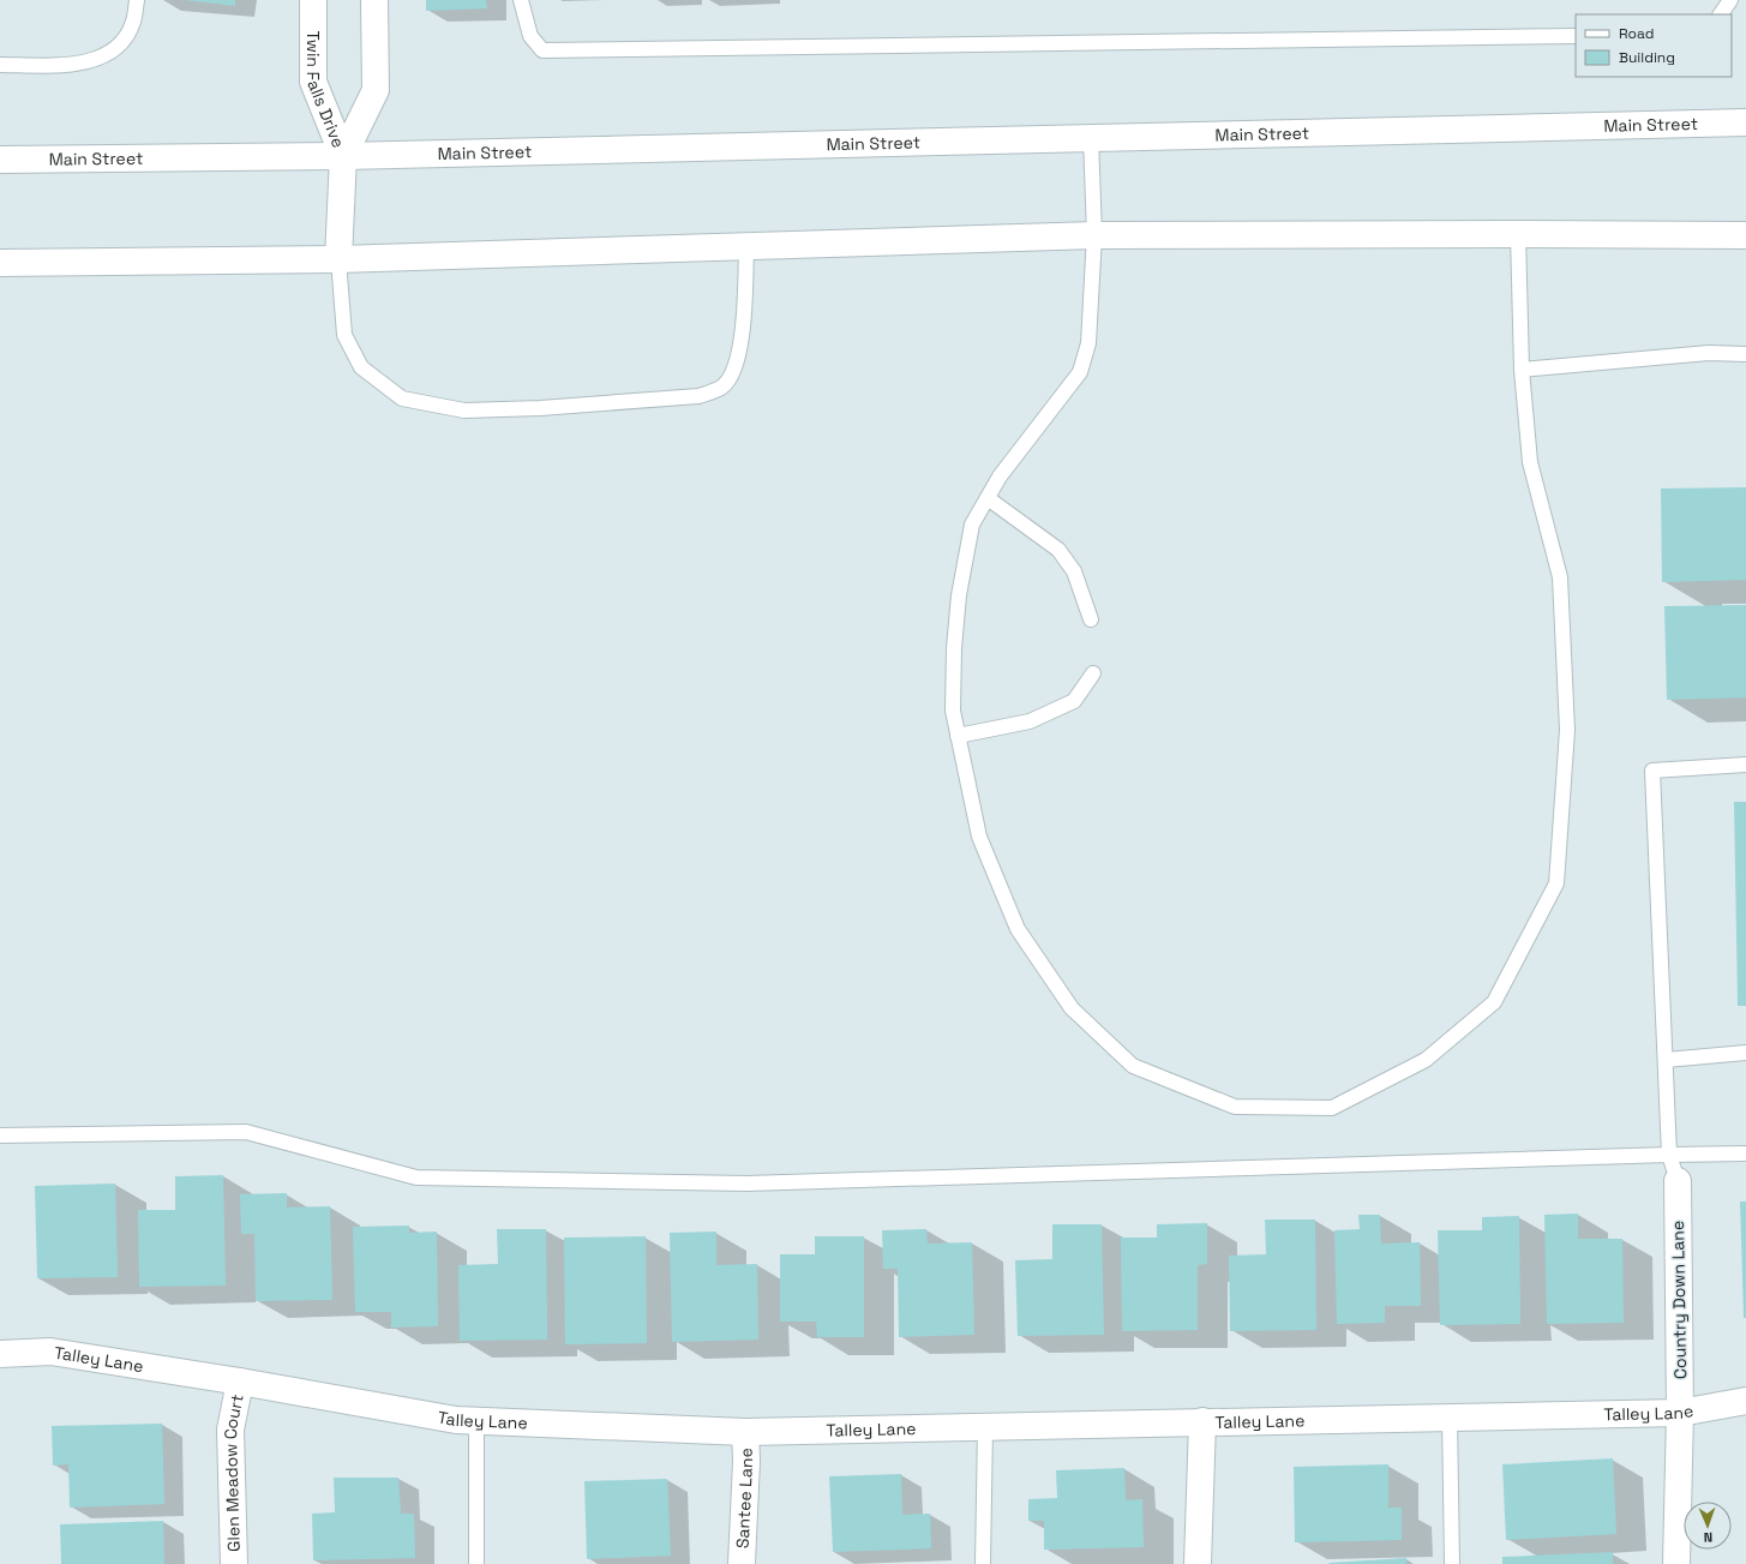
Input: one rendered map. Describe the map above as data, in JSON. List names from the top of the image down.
{
  "streets": {
    "main road": [
      "Twin Falls Drive",
      "Main Street",
      "Country Down Lane",
      "Talley Lane",
      "Glen Meadow Court",
      "Santee Lane"
    ]
  },
  "crossings": [
    ["Twin Falls Drive", "Main Street"],
    ["Country Down Lane", "Talley Lane"],
    ["Talley Lane", "Glen Meadow Court"],
    ["Talley Lane", "Santee Lane"]
  ],
  "legend": ["Road", "Building"],
  "north": "bottom"
}
